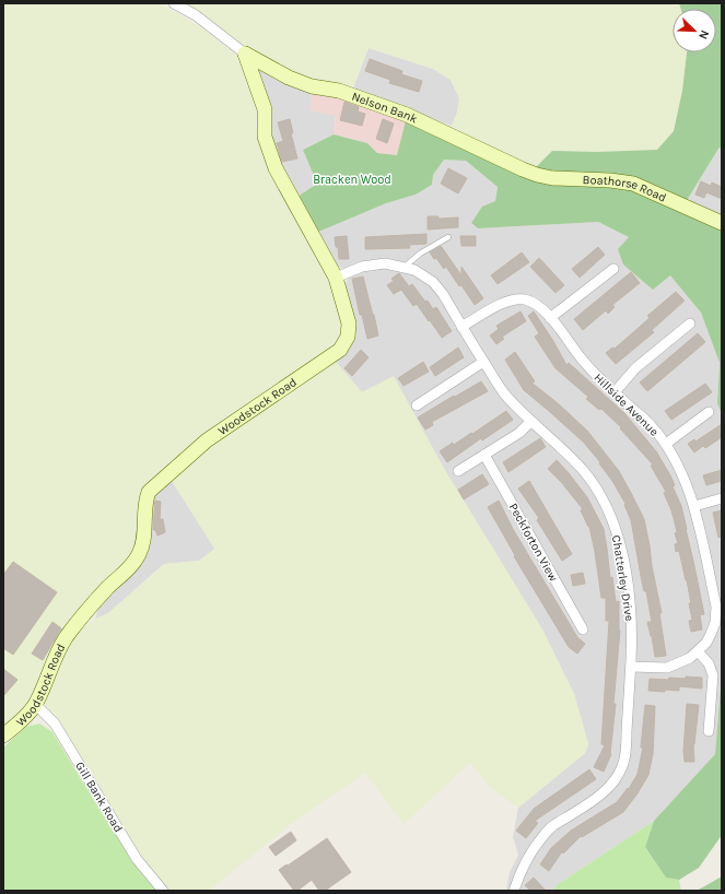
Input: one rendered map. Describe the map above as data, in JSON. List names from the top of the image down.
{
  "streets": {
    "street": [
      "Nelson Bank",
      "Boathorse Road",
      "Hillside Avenue",
      "Woodstock Road",
      "Peckforton View",
      "Chatterley Drive",
      "Gill Bank Road"
    ]
  },
  "crossings": [
    ["Nelson Bank", "Boathorse Road"],
    ["Nelson Bank", "Woodstock Road"],
    ["Hillside Avenue", "Chatterley Drive"],
    ["Woodstock Road", "Chatterley Drive"],
    ["Woodstock Road", "Gill Bank Road"]
  ],
  "parks": ["Bracken Wood"],
  "north": "bottom right"
}
